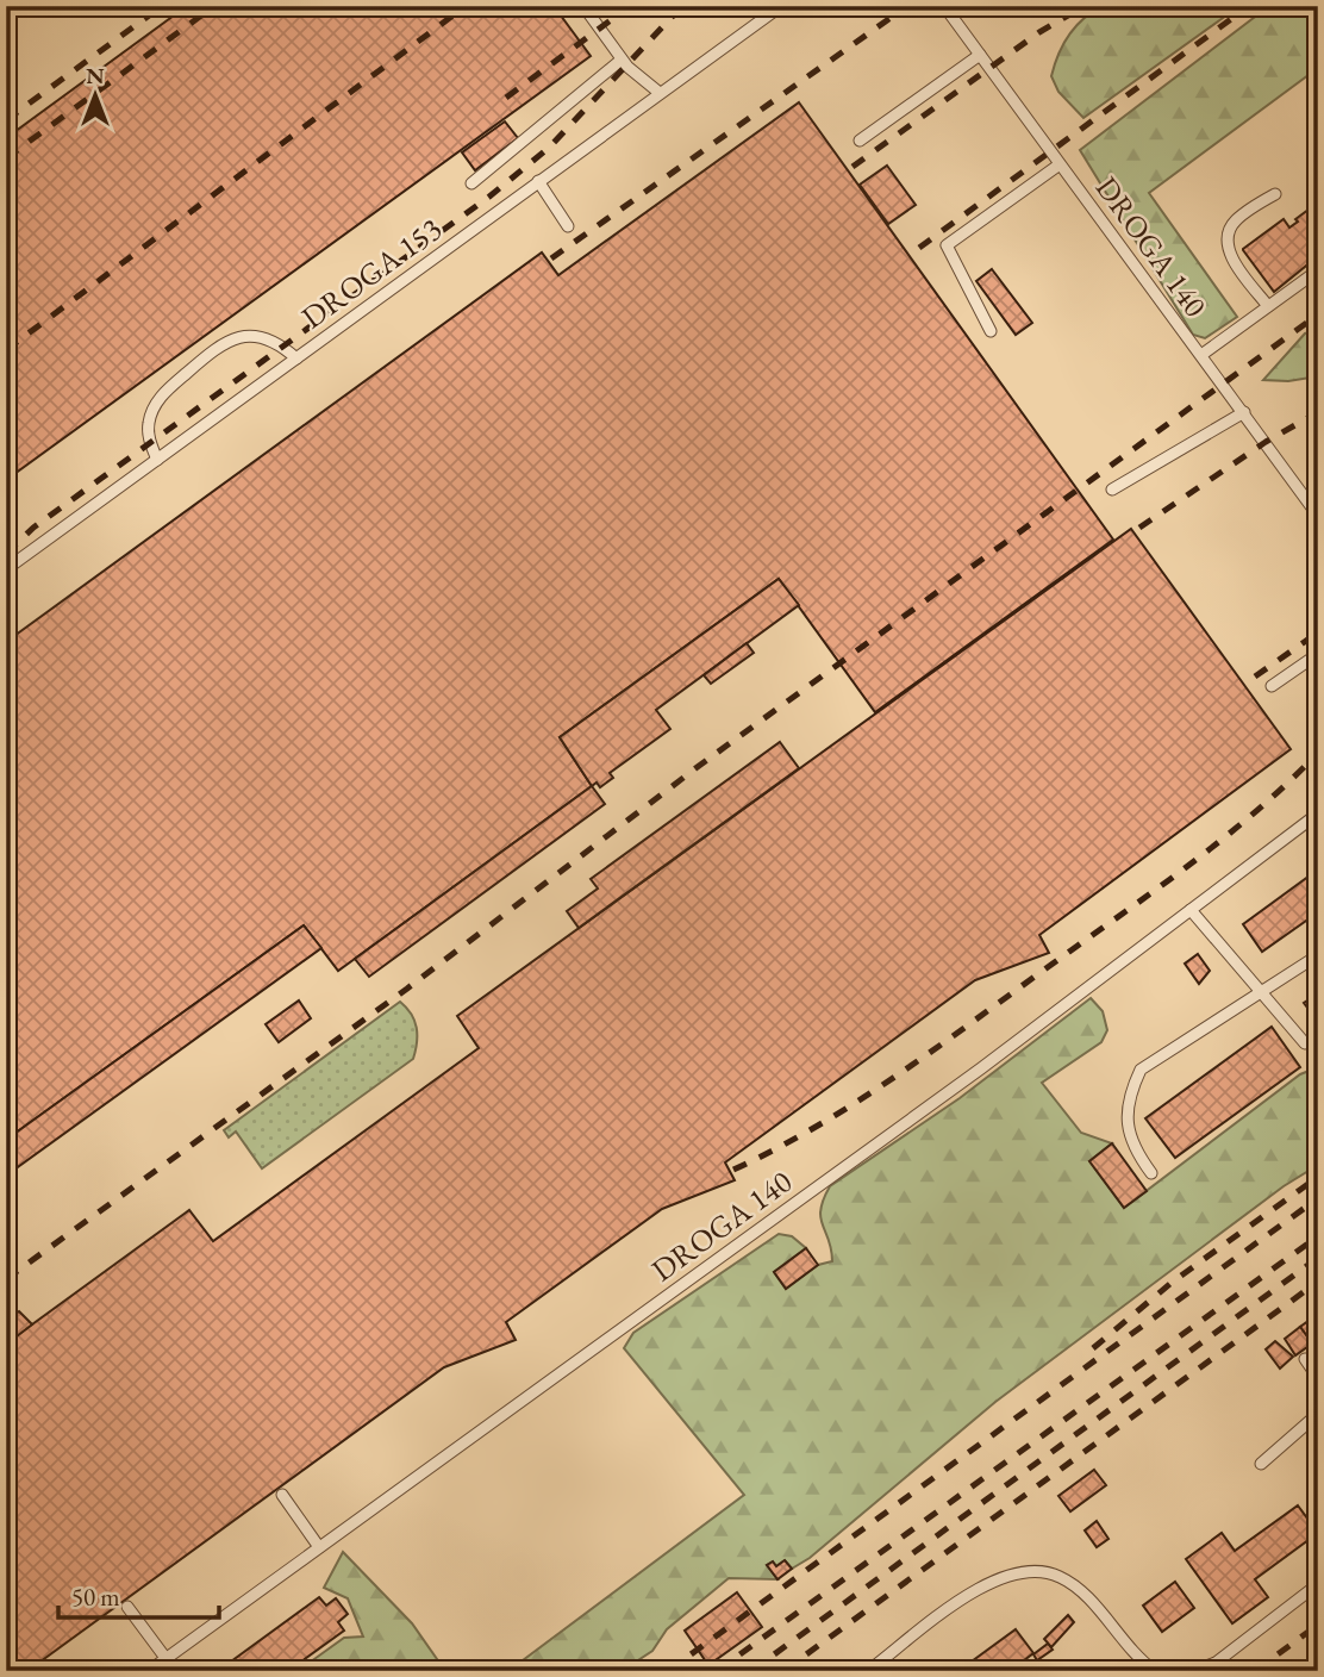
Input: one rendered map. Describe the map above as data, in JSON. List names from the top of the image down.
{
  "streets": {
    "lane": ["DROGA 140", "DROGA 153"]
  },
  "scale_bar": "50 m",
  "north": "top"
}
